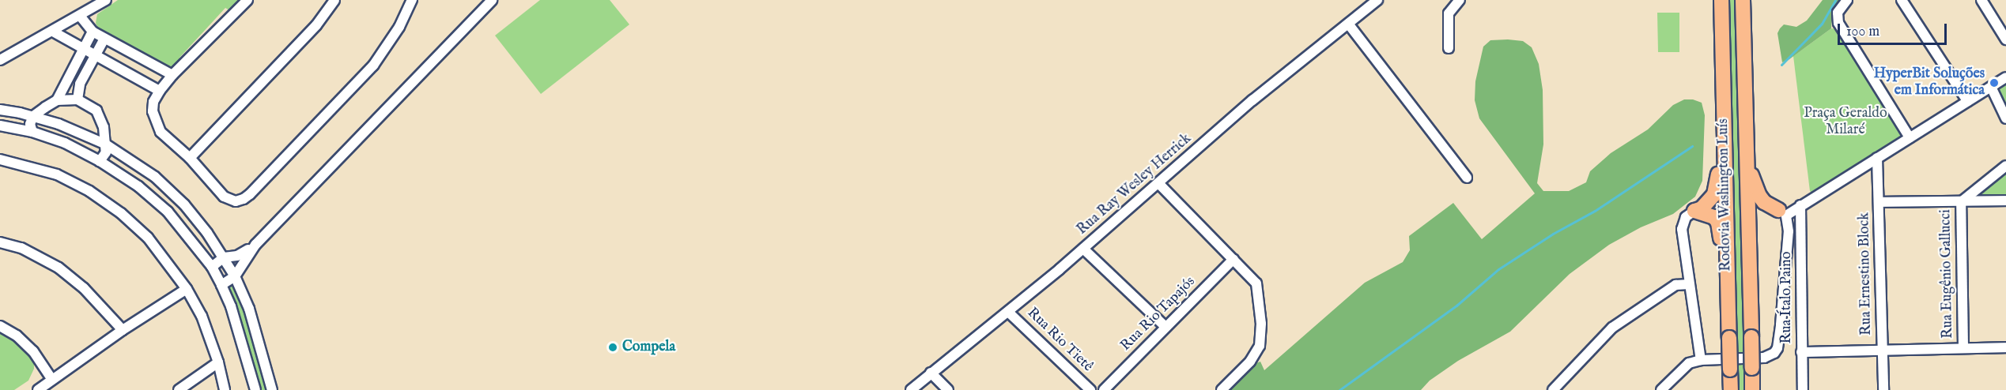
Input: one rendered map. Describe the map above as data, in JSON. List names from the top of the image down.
{
  "streets": {
    "highway": ["Rodovia Washington Luís"],
    "street": [
      "Rua Ray Wesley Herrick",
      "Rua Ernestino Block",
      "Rua Eugênio Gallucci",
      "Rua Ítalo Paino",
      "Rua Rio Tapajós",
      "Rua Rio Tietê"
    ]
  },
  "crossings": [
    ["Rua Ray Wesley Herrick", "Rua Rio Tietê"]
  ],
  "parks": ["Praça Geraldo Milaré"],
  "places": ["HyperBit Soluções em Informática", "Compela"],
  "scale_bar": "100 m"
}
